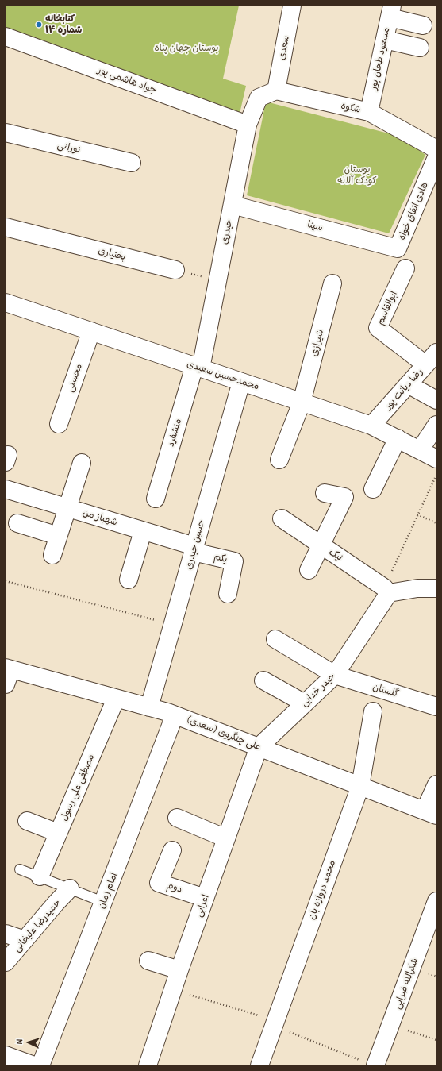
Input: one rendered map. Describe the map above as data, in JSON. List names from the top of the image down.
{
  "streets": {
    "street": [
      "سعدی",
      "مسعود طحان پور",
      "جواد هاشمی پور",
      "شکوه",
      "نورانی",
      "هادی اتفاق خواه",
      "سینا",
      "حیدری",
      "بختیاری",
      "ابوالقاسم",
      "شیرازی",
      "محمدحسین سعیدی",
      "محسنی",
      "رضا دیانت پور",
      "منشفرد",
      "شهباز من",
      "حسین حیدری",
      "نیک",
      "یکم",
      "حیدر خدایی",
      "گلستان",
      "علی چنگروی (سعدی)",
      "مصطفی علی رسول",
      "دوم",
      "محمد دروازه بان",
      "امام زمان",
      "اعرابی",
      "حمیدرضا علیخانی",
      "شکرالله ضرابی"
    ]
  },
  "crossings": [
    ["سعدی", "شکوه"],
    ["سعدی", "حیدری"],
    ["مسعود طحان پور", "شکوه"],
    ["جواد هاشمی پور", "حیدری"],
    ["شکوه", "حیدری"],
    ["هادی اتفاق خواه", "سینا"],
    ["سینا", "حیدری"],
    ["حیدری", "محمدحسین سعیدی"],
    ["حیدری", "منشفرد"],
    ["ابوالقاسم", "رضا دیانت پور"],
    ["شیرازی", "محمدحسین سعیدی"],
    ["محمدحسین سعیدی", "محسنی"],
    ["محمدحسین سعیدی", "رضا دیانت پور"],
    ["محمدحسین سعیدی", "منشفرد"],
    ["محمدحسین سعیدی", "حسین حیدری"],
    ["شهباز من", "حسین حیدری"],
    ["شهباز من", "یکم"],
    ["حسین حیدری", "یکم"],
    ["حسین حیدری", "علی چنگروی (سعدی)"],
    ["نیک", "حیدر خدایی"],
    ["حیدر خدایی", "گلستان"],
    ["حیدر خدایی", "علی چنگروی (سعدی)"],
    ["حیدر خدایی", "اعرابی"],
    ["علی چنگروی (سعدی)", "مصطفی علی رسول"],
    ["علی چنگروی (سعدی)", "محمد دروازه بان"],
    ["علی چنگروی (سعدی)", "امام زمان"],
    ["علی چنگروی (سعدی)", "اعرابی"],
    ["دوم", "اعرابی"]
  ],
  "parks": ["بوستان جهان پناه", "بوستان کودک آلاله"],
  "places": ["کتابخانه شماره ۱۴"],
  "north": "left"
}
